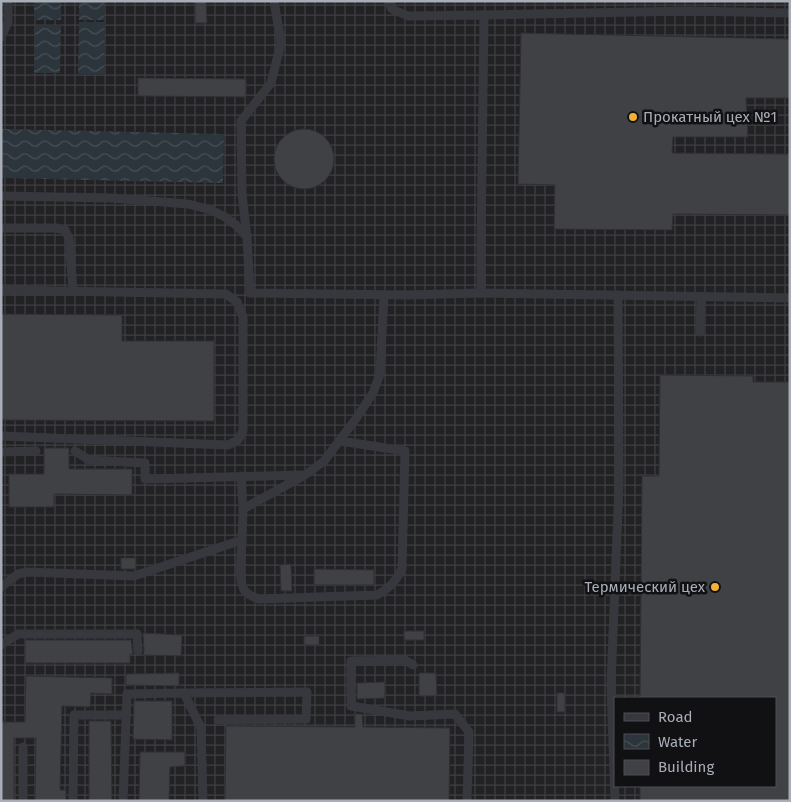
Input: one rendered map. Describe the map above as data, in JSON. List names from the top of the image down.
{
  "places": ["Прокатный цех №1", "Термический цех"],
  "legend": ["Road", "Water", "Building"]
}
